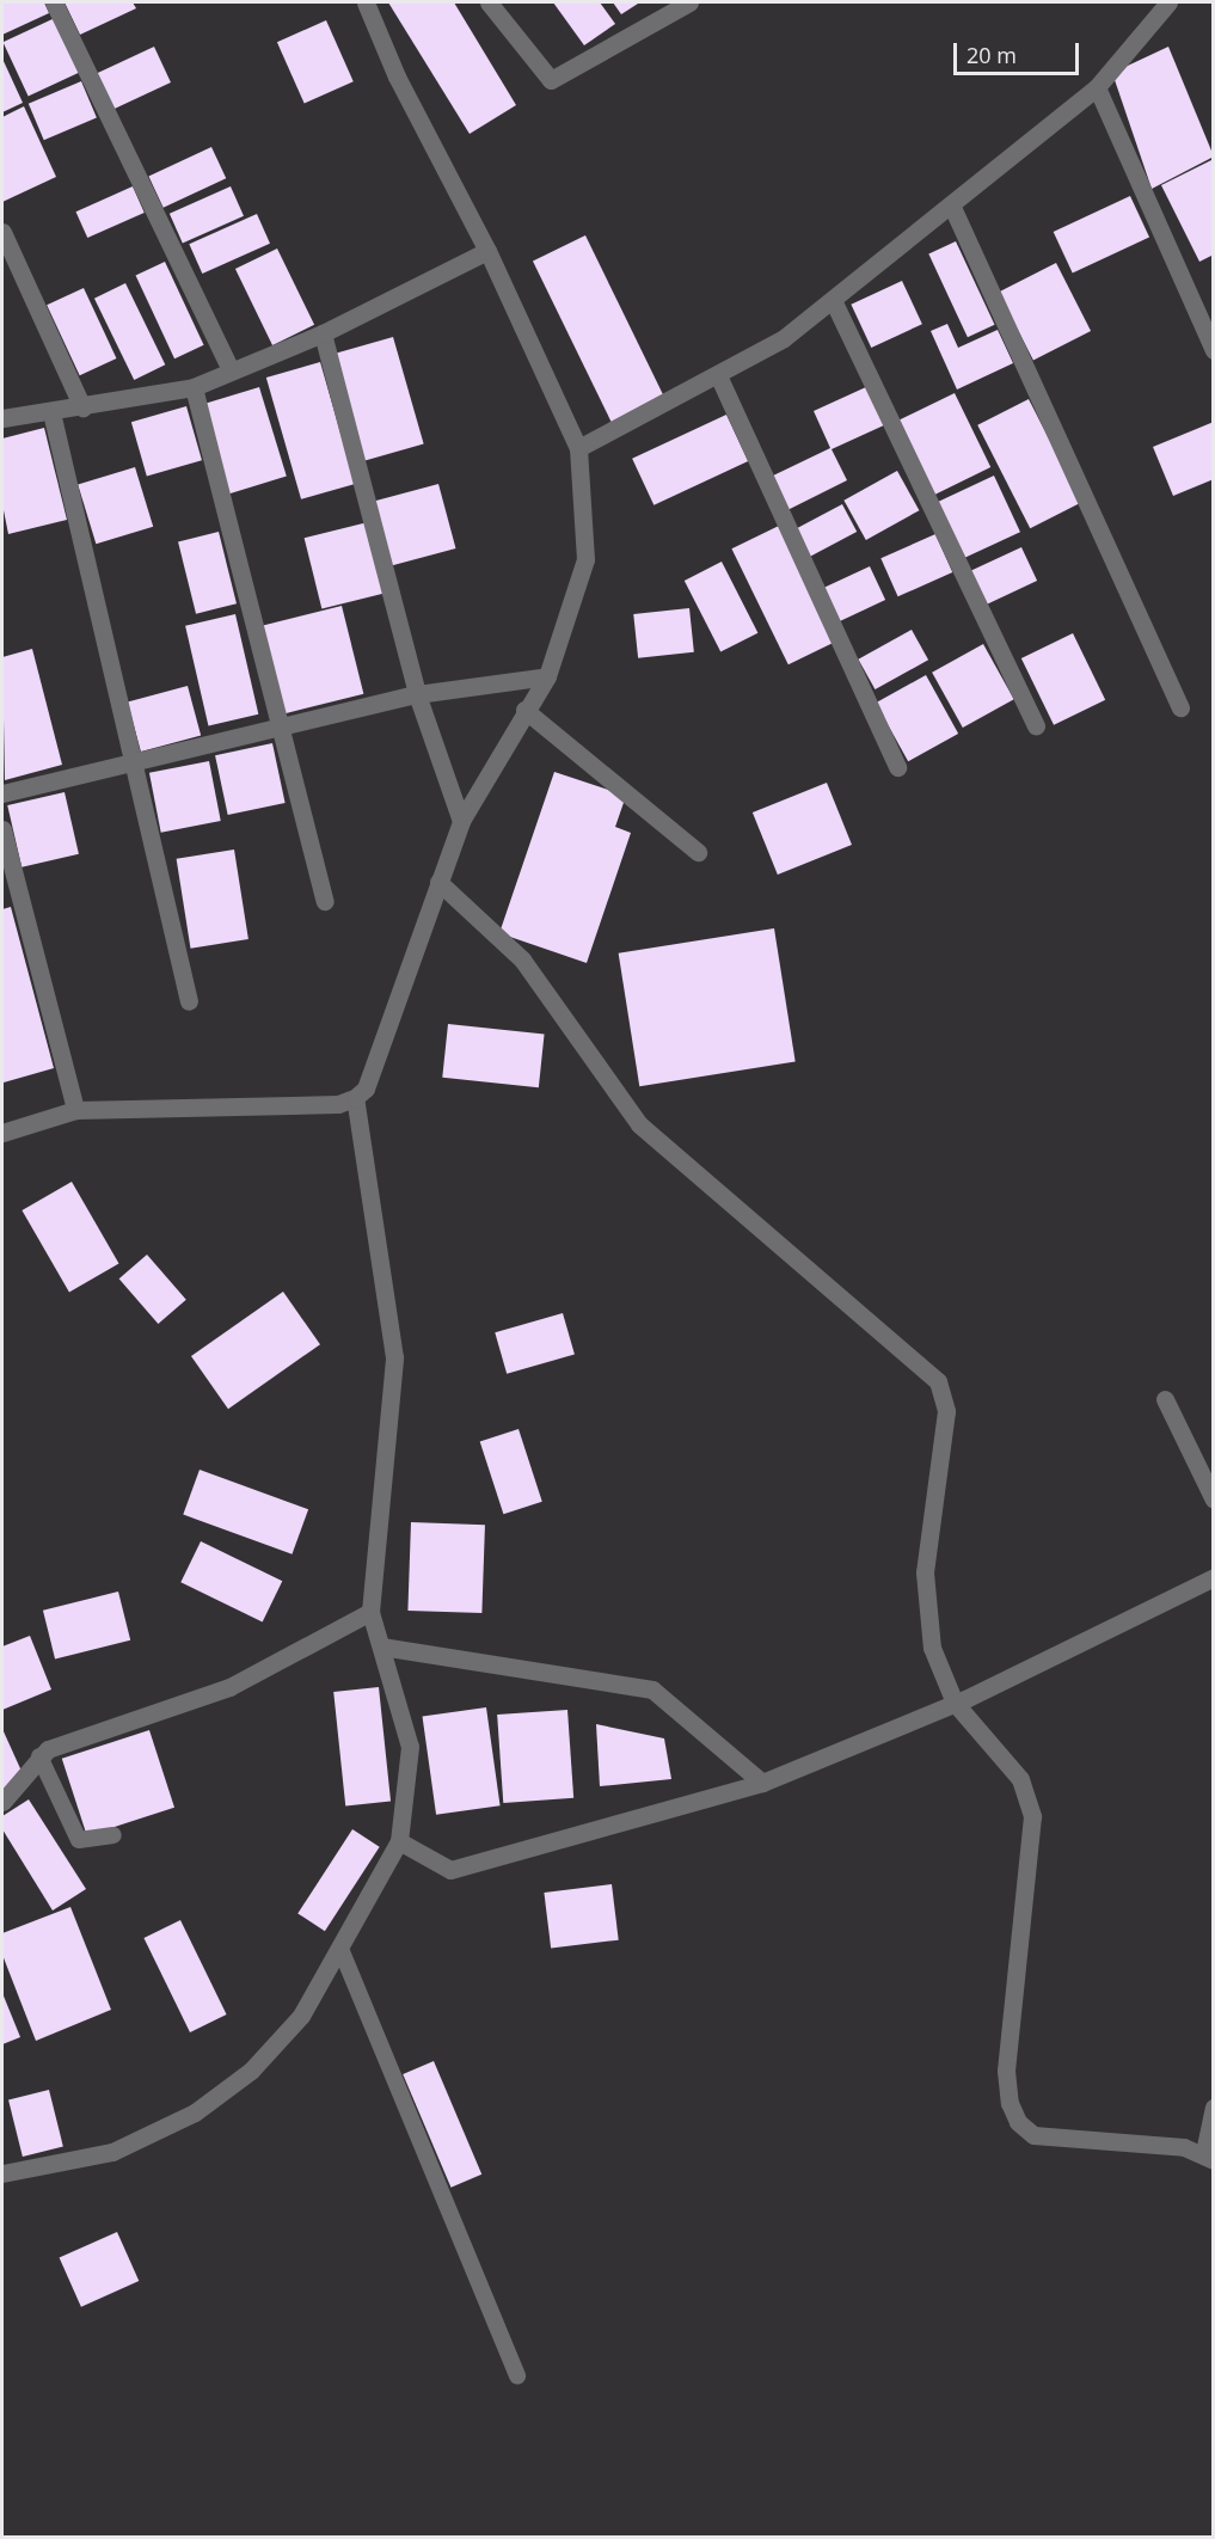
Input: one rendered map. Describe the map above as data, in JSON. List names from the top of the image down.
{
  "scale_bar": "20 m"
}
